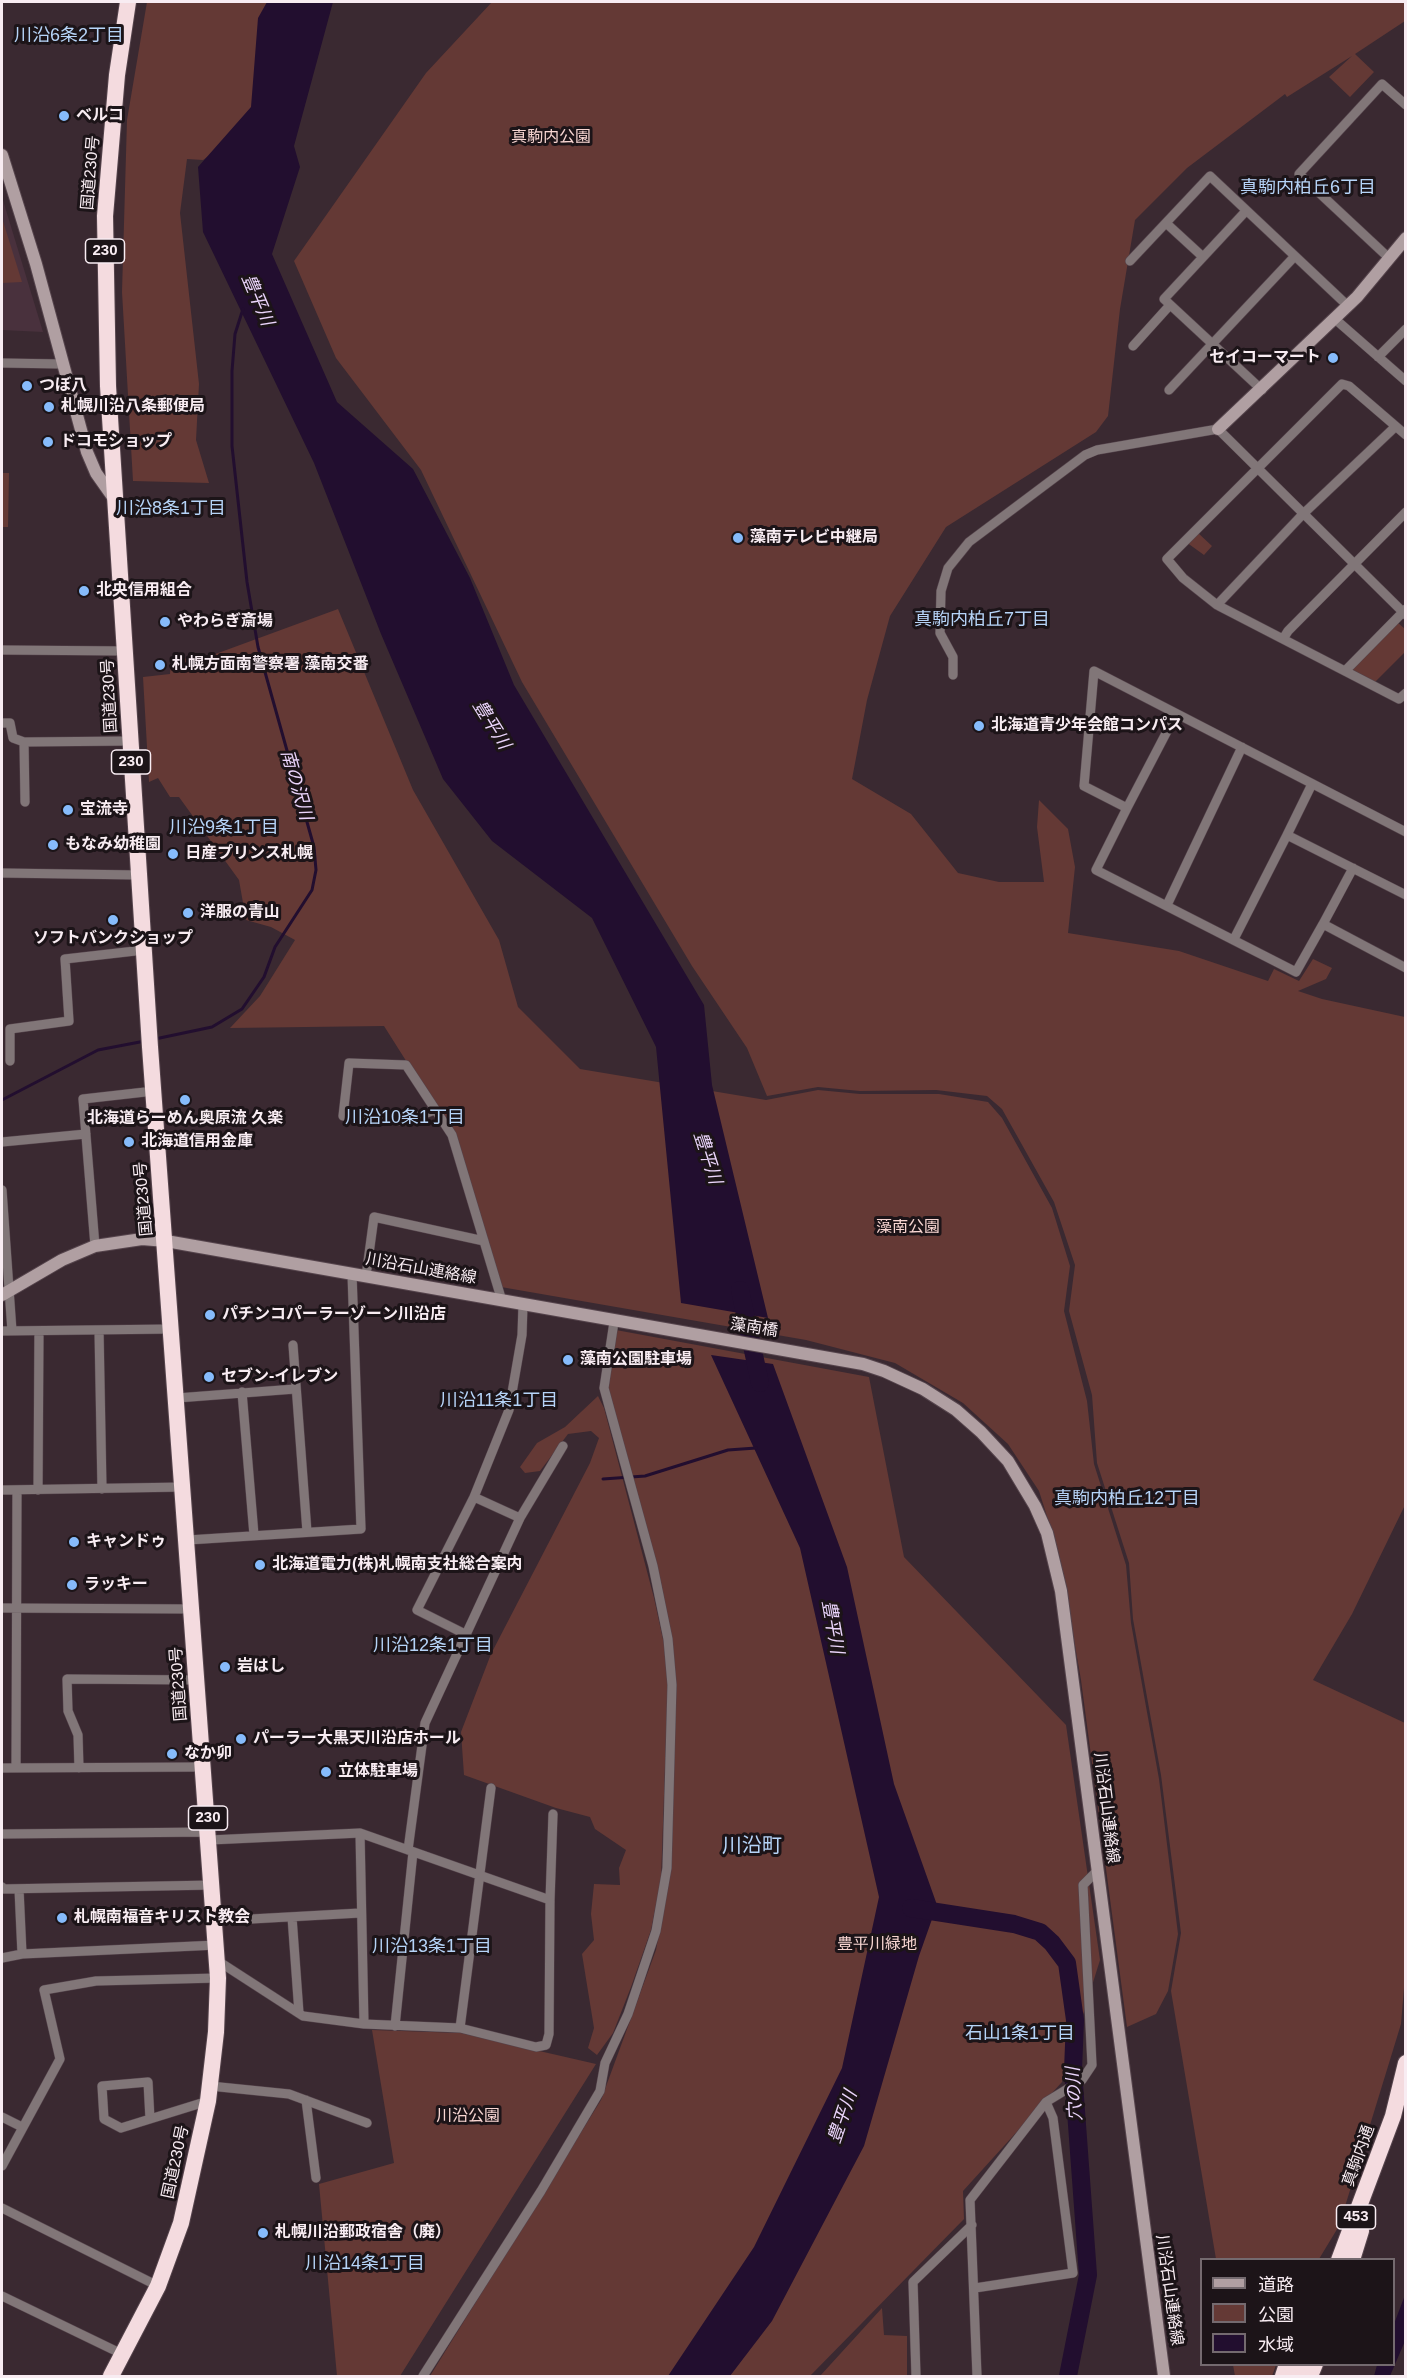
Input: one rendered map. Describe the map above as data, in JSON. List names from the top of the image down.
{
  "streets": {
    "highway": [
      "国道230号",
      "230",
      "真駒内通",
      "453"
    ],
    "street": ["川沿石山連絡線", "藻南橋"]
  },
  "crossings": [
    ["国道230号", "川沿石山連絡線"],
    ["川沿石山連絡線", "藻南橋"]
  ],
  "districts": [
    "川沿6条2丁目",
    "真駒内柏丘6丁目",
    "川沿8条1丁目",
    "真駒内柏丘7丁目",
    "川沿9条1丁目",
    "川沿10条1丁目",
    "川沿11条1丁目",
    "真駒内柏丘12丁目",
    "川沿12条1丁目",
    "川沿町",
    "川沿13条1丁目",
    "石山1条1丁目",
    "川沿14条1丁目"
  ],
  "water": ["豊平川", "南の沢川", "穴の川"],
  "parks": [
    "真駒内公園",
    "藻南公園",
    "豊平川緑地",
    "川沿公園"
  ],
  "places": [
    "ベルコ",
    "セイコーマート",
    "つぼ八",
    "札幌川沿八条郵便局",
    "ドコモショップ",
    "藻南テレビ中継局",
    "北央信用組合",
    "やわらぎ斎場",
    "札幌方面南警察署 藻南交番",
    "北海道青少年会館コンパス",
    "宝流寺",
    "もなみ幼稚園",
    "日産プリンス札幌",
    "洋服の青山",
    "ソフトバンクショップ",
    "北海道らーめん奥原流 久楽",
    "北海道信用金庫",
    "パチンコパーラーゾーン川沿店",
    "藻南公園駐車場",
    "セブン-イレブン",
    "キャンドゥ",
    "北海道電力(株)札幌南支社総合案内",
    "ラッキー",
    "岩はし",
    "パーラー大黒天川沿店ホール",
    "なか卯",
    "立体駐車場",
    "札幌南福音キリスト教会",
    "札幌川沿郵政宿舎（廃）"
  ],
  "legend": ["道路", "公園", "水域"]
}
